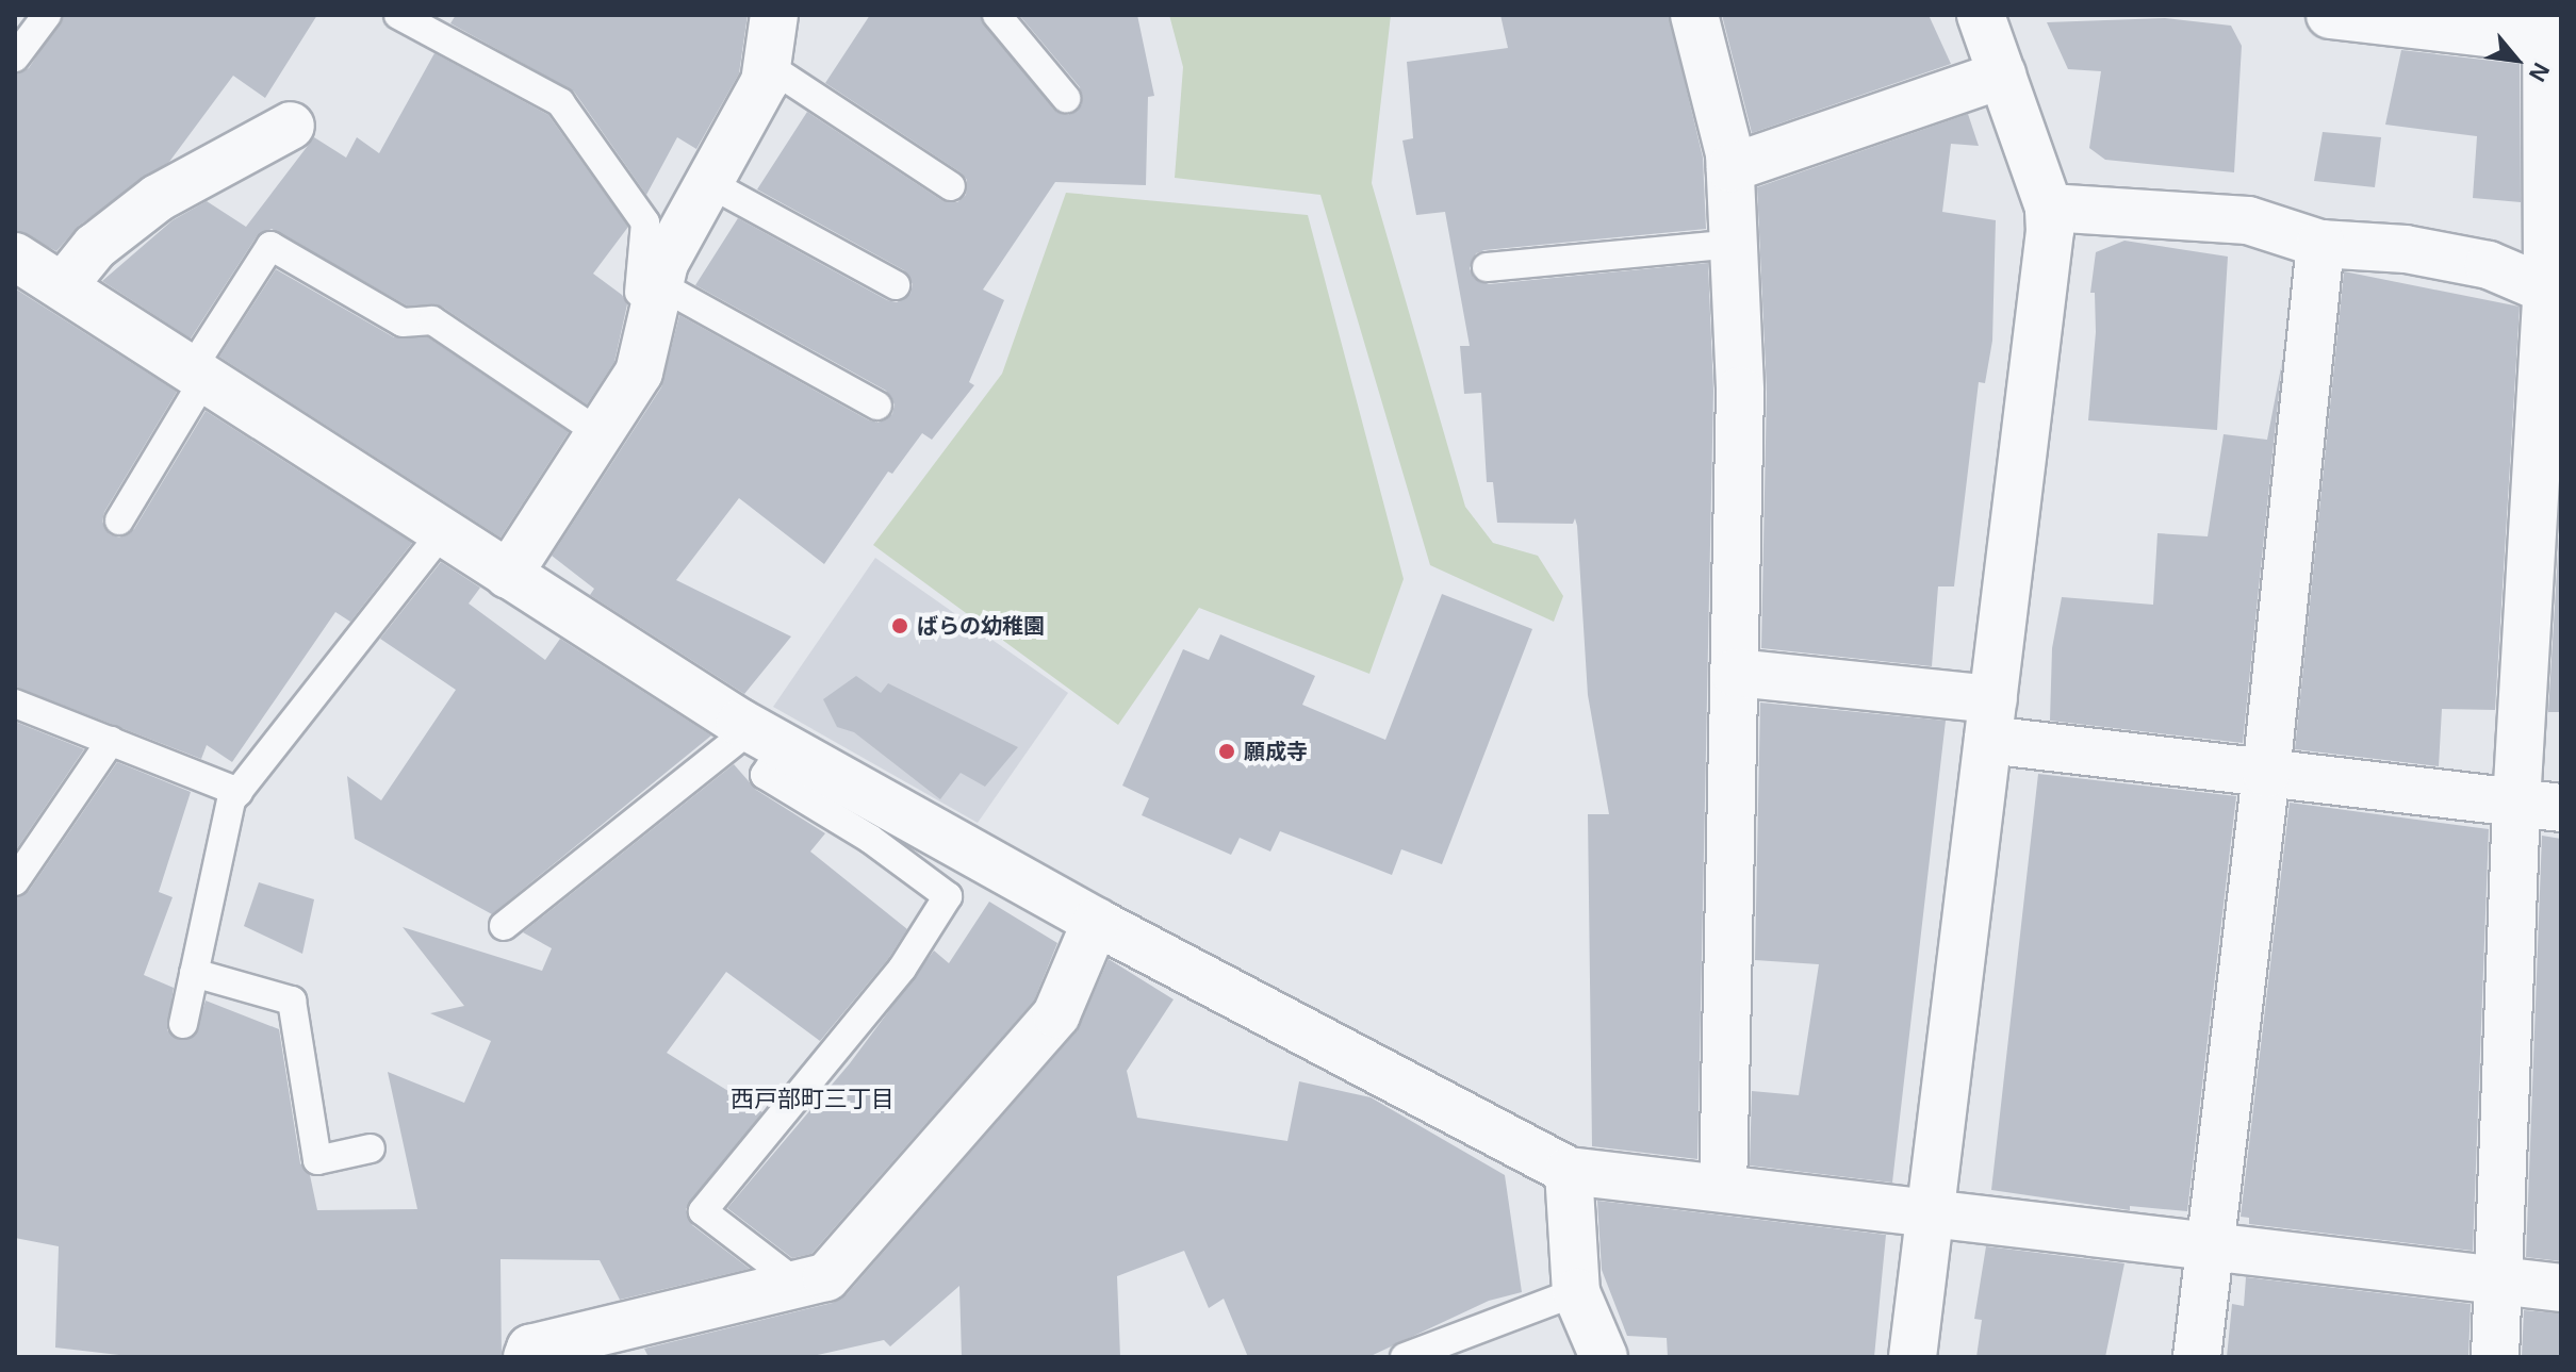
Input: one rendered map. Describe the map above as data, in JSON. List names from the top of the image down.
{
  "districts": ["西戸部町三丁目"],
  "places": ["ばらの幼稚園", "願成寺"],
  "north": "bottom right"
}
